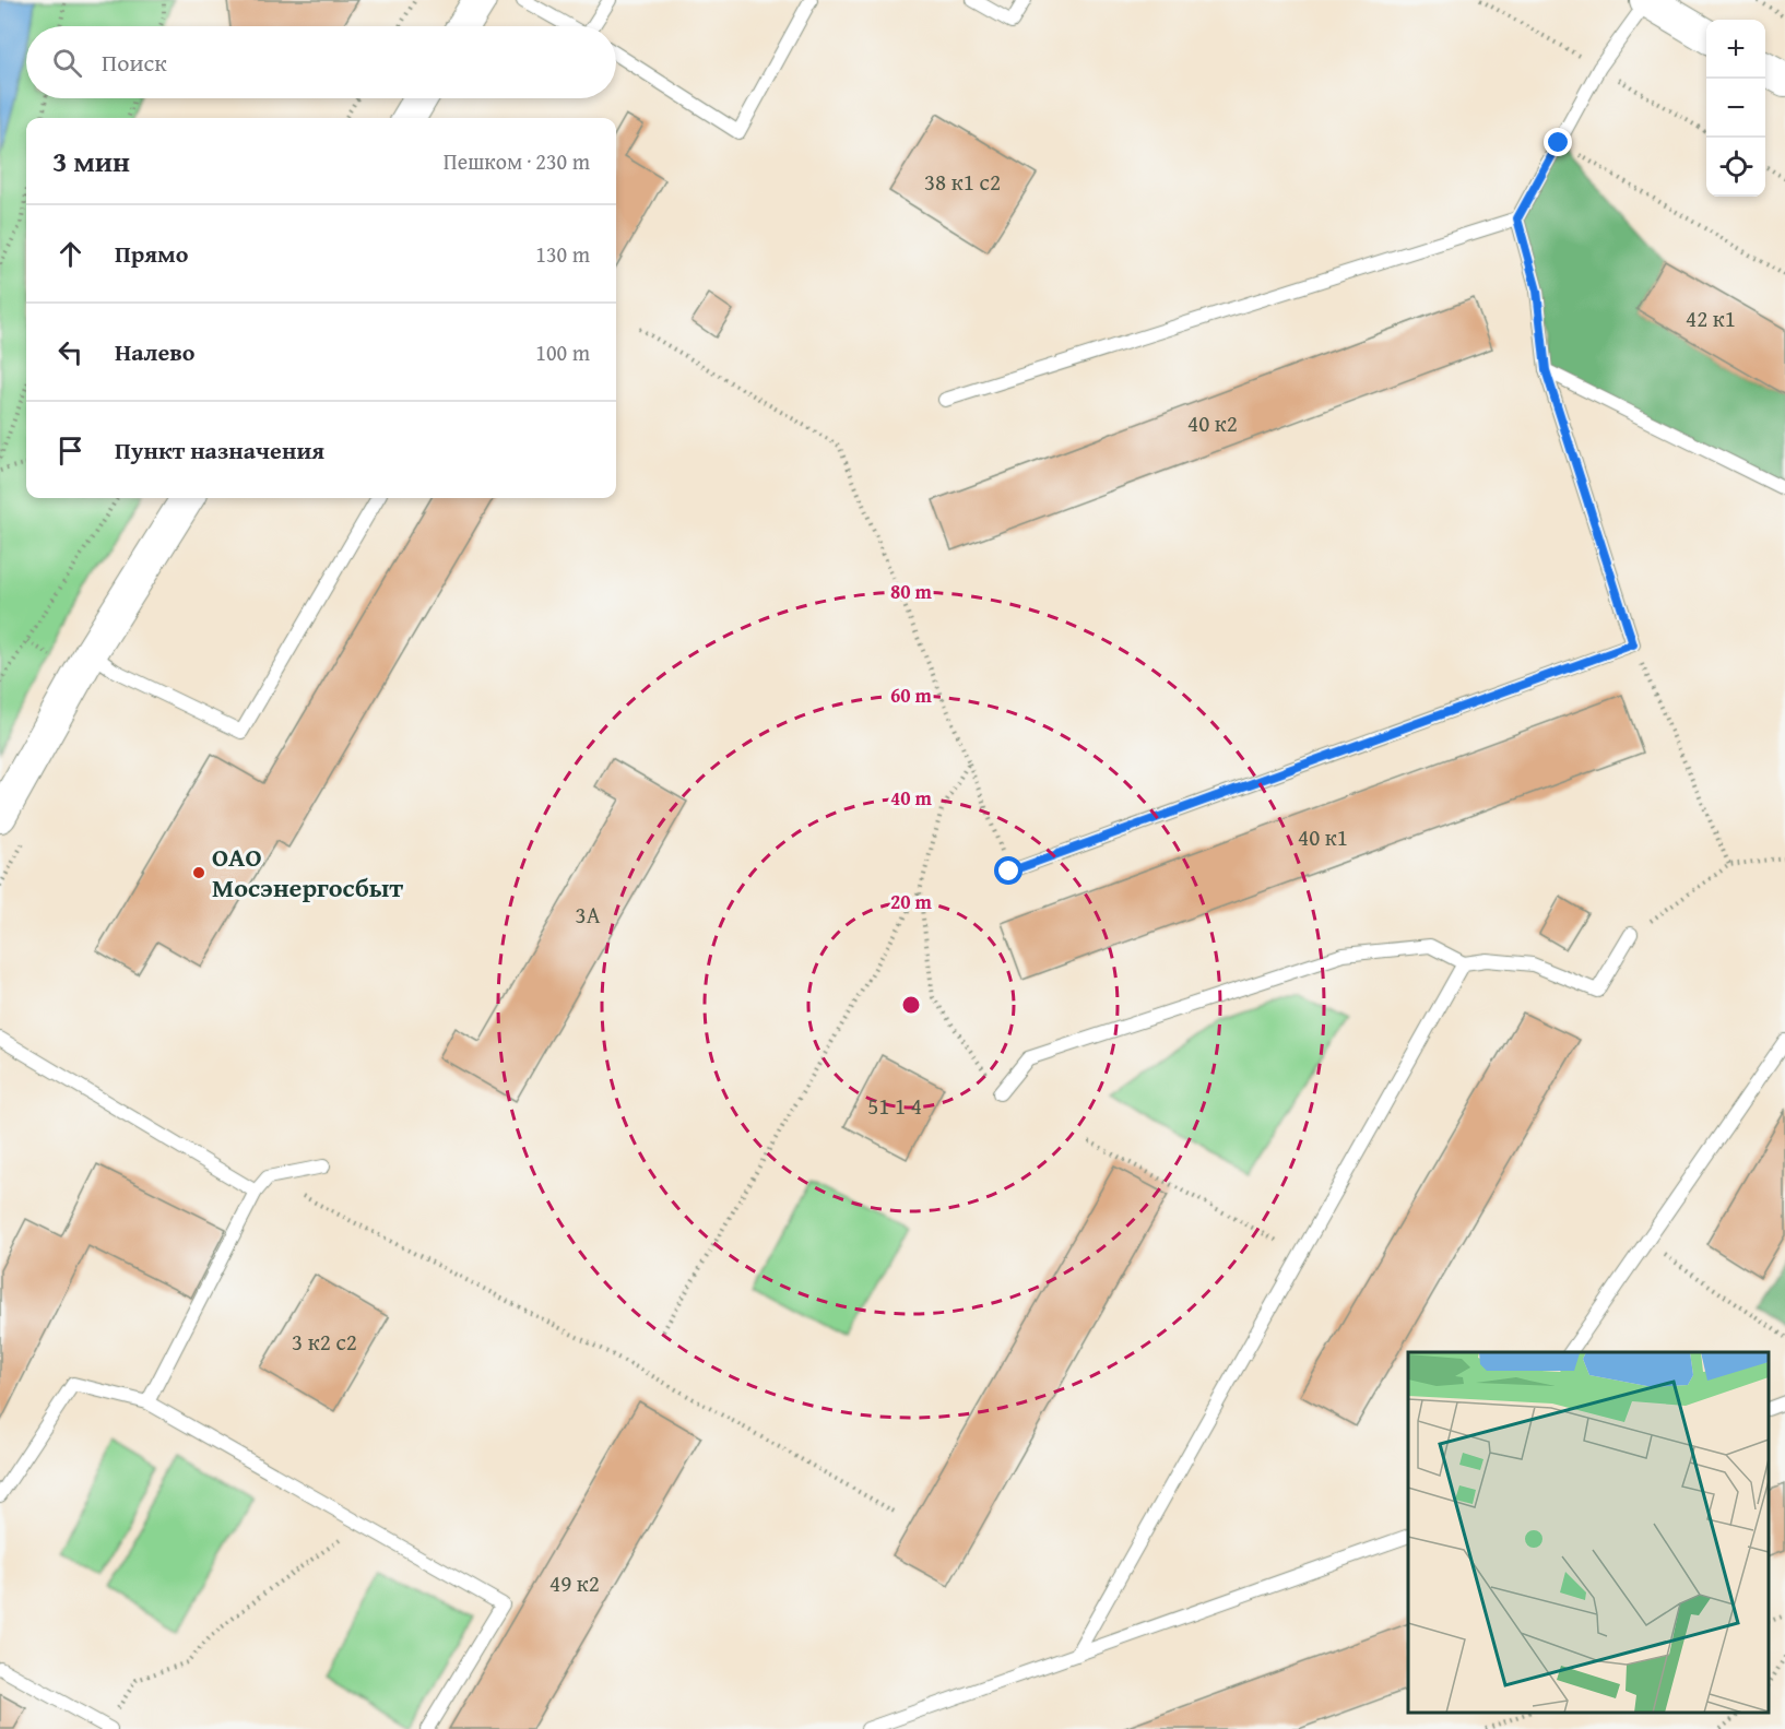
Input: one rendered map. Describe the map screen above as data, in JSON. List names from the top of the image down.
{
  "places": ["ОАО Мосэнергосбыт"],
  "house_numbers": [
    "38 к1 с2",
    "42 к1",
    "40 к2",
    "40 к1",
    "3А",
    "51 1 4",
    "3 к2 с2",
    "49 к2"
  ],
  "page": {
    "map_buttons": ["+", "−"],
    "search": "Поиск",
    "heading": ["3 мин", "Пешком · 230 m"],
    "list": [
      ["Прямо", "130 m"],
      ["Налево", "100 m"],
      "Пункт назначения"
    ]
  },
  "rings": [
    "80 m",
    "60 m",
    "40 m",
    "20 m"
  ]
}
